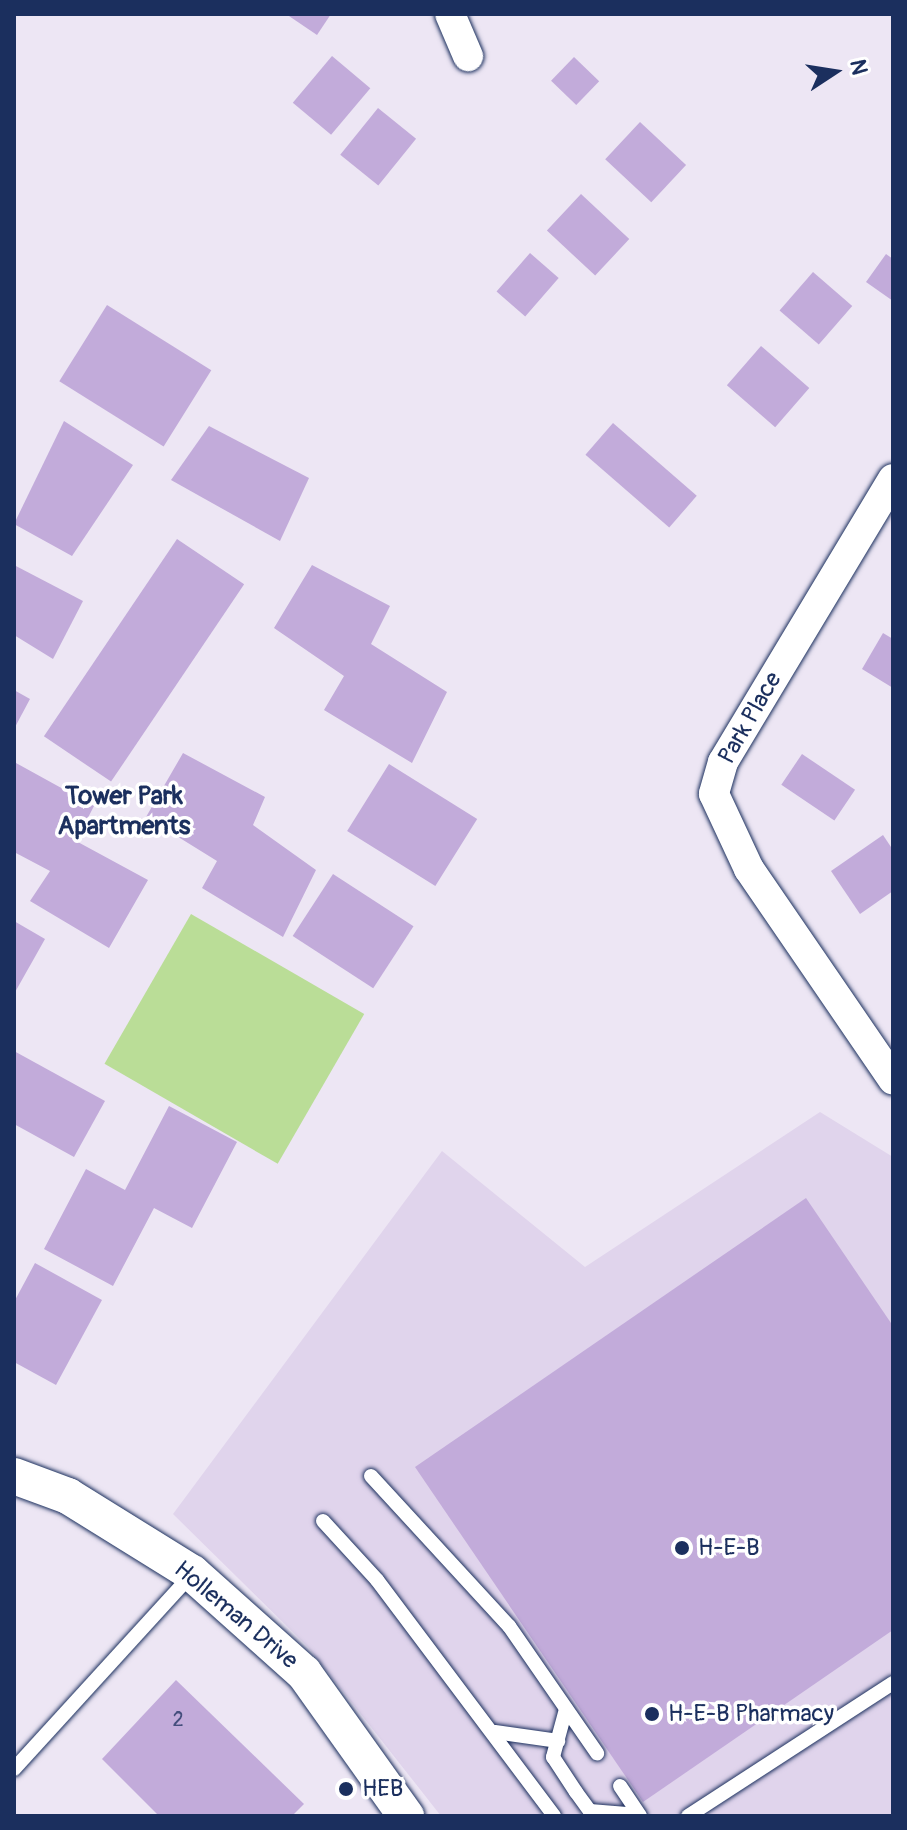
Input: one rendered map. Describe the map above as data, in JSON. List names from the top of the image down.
{
  "streets": {
    "street": ["Park Place", "Holleman Drive"]
  },
  "districts": ["Tower Park Apartments"],
  "places": ["H-E-B", "H-E-B Pharmacy", "HEB"],
  "house_numbers": ["2"],
  "north": "right"
}
